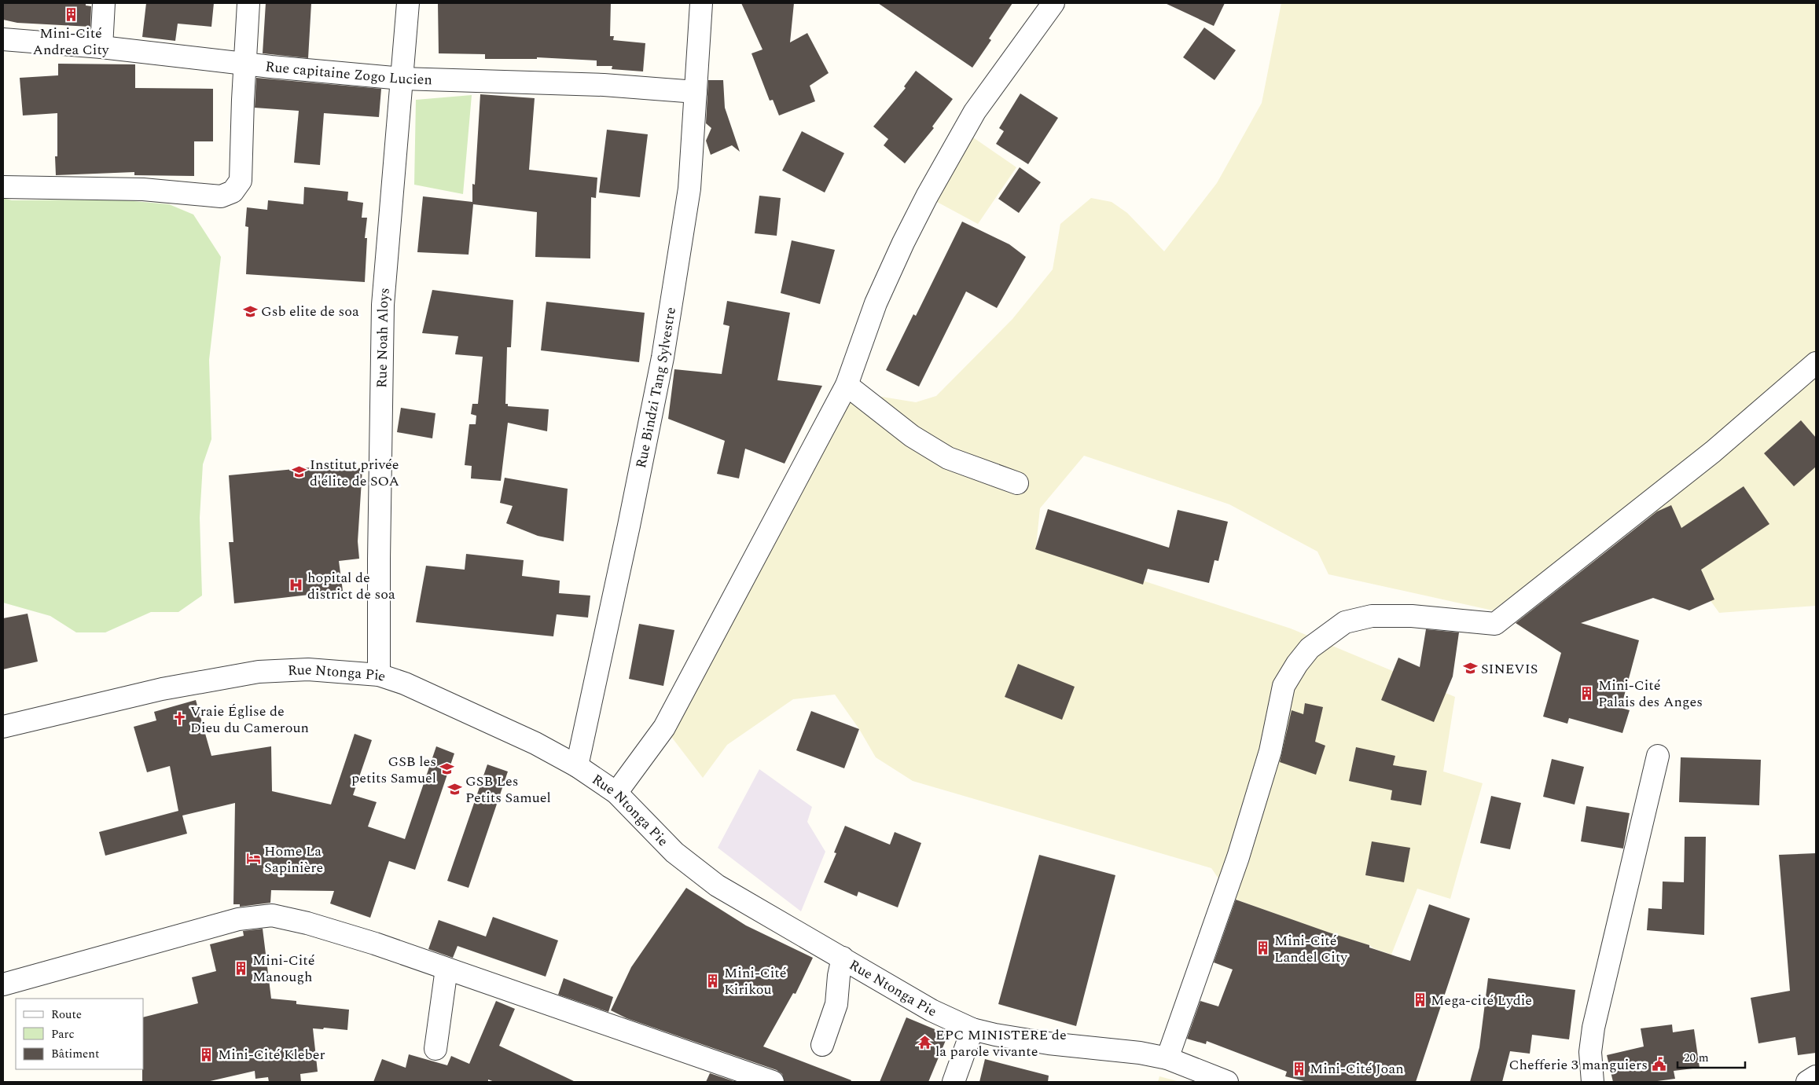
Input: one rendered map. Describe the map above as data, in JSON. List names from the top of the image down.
{
  "streets": {
    "street": [
      "Rue capitaine Zogo Lucien",
      "Rue Noah Aloys",
      "Rue Bindzi Tang Sylvestre",
      "Rue Ntonga Pie"
    ]
  },
  "crossings": [
    ["Rue capitaine Zogo Lucien", "Rue Noah Aloys"],
    ["Rue capitaine Zogo Lucien", "Rue Bindzi Tang Sylvestre"],
    ["Rue Noah Aloys", "Rue Ntonga Pie"],
    ["Rue Bindzi Tang Sylvestre", "Rue Ntonga Pie"]
  ],
  "places": {
    "building": [
      "Mini-Cité Andrea City",
      "Mini-Cité Palais des Anges",
      "Mini-Cité Landel City",
      "Mini-Cité Manough",
      "Mini-Cité Kirikou",
      "Mega-cité Lydie",
      "Mini-Cité Kleber",
      "Mini-Cité Joan"
    ],
    "school or university": [
      "Gsb elite de soa",
      "Institut privée d'élite de SOA",
      "SINEVIS",
      "GSB les petits Samuel",
      "GSB Les Petits Samuel"
    ],
    "hospital": ["hopital de district de soa"],
    "church": ["Vraie Église de Dieu du Cameroun"],
    "hotel": ["Home La Sapinière"],
    "temple": ["EPC MINISTERE de la parole vivante"],
    "public building": ["Chefferie 3 manguiers"]
  },
  "legend": ["Route", "Parc", "Bâtiment"],
  "scale_bar": "20 m"
}
